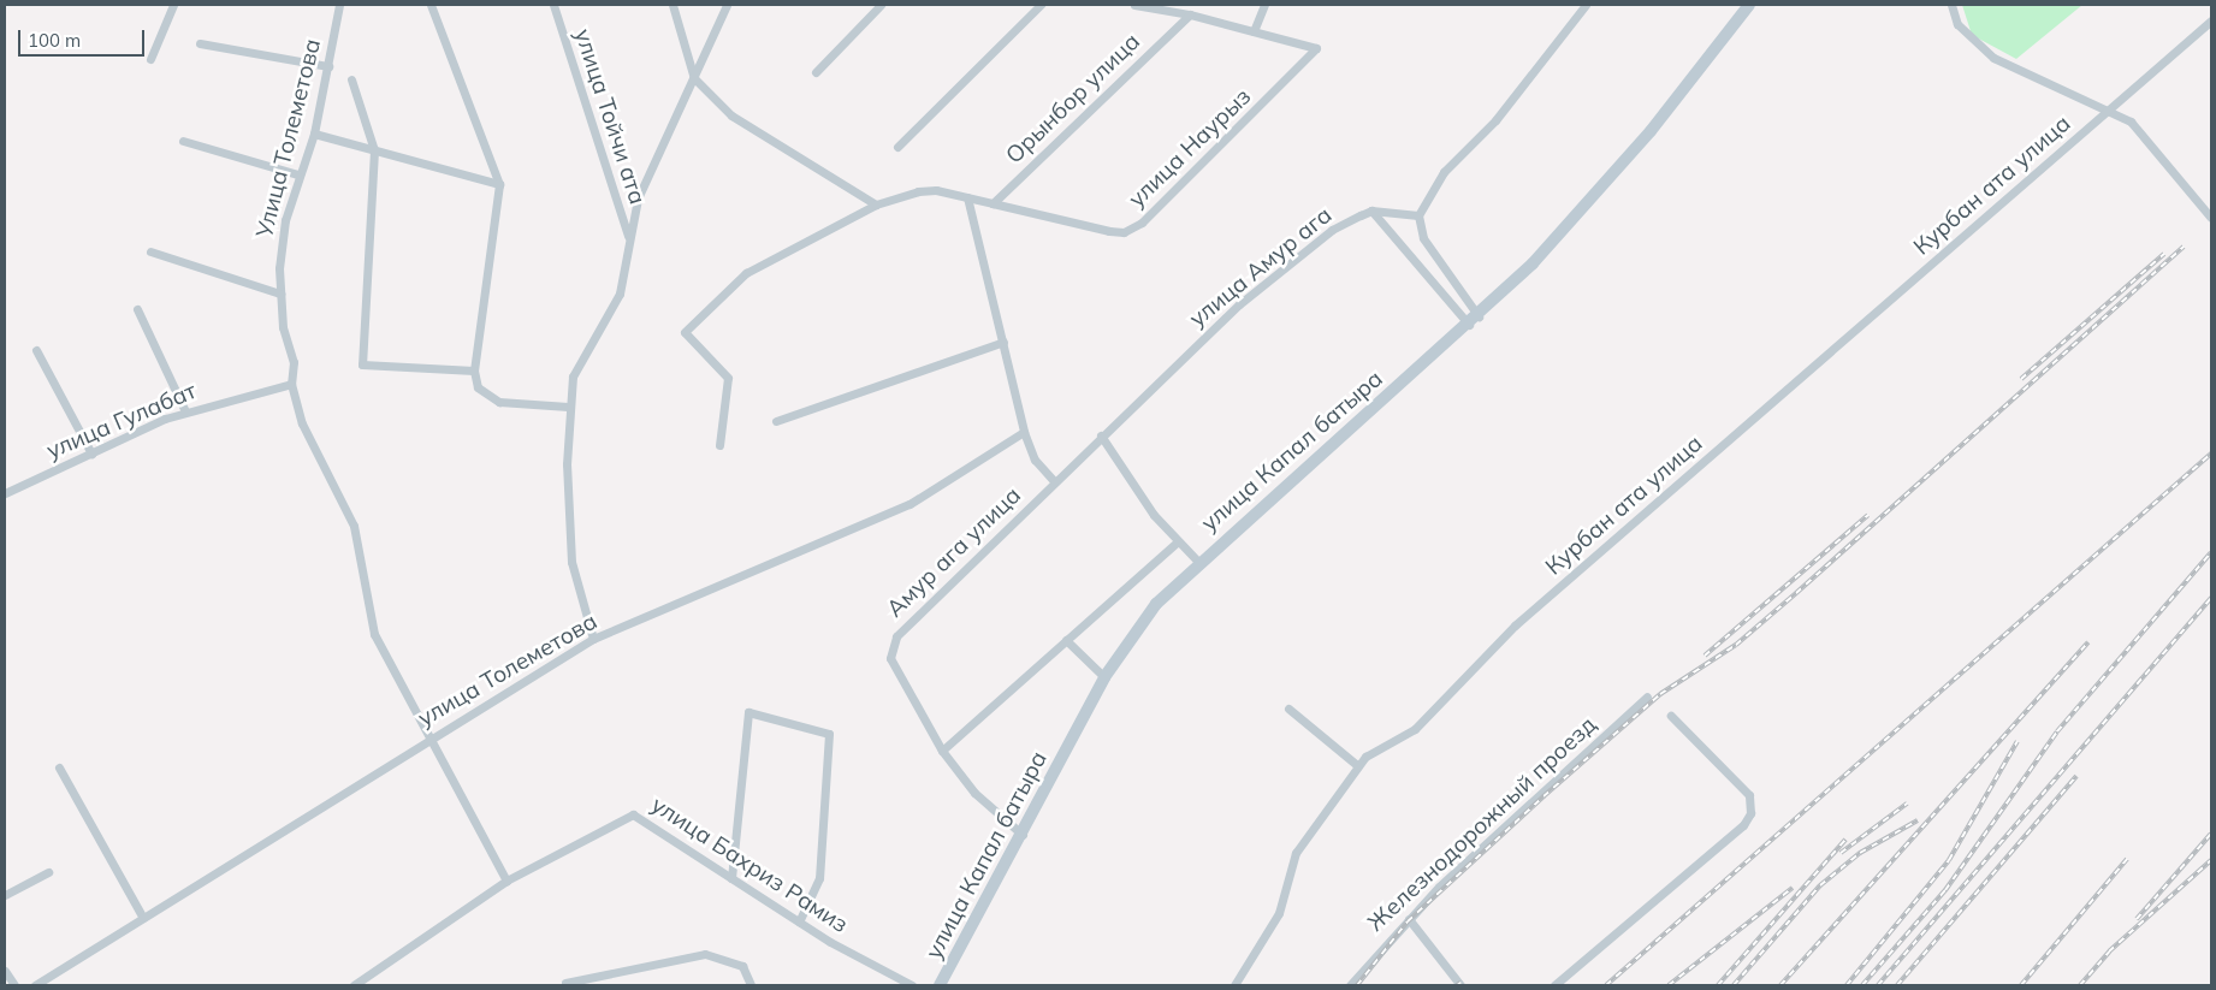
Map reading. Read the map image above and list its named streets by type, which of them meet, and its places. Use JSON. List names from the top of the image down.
{
  "streets": {
    "main road": ["улица Капал батыра"],
    "street": [
      "Орынбор улица",
      "улица Тойчи ата",
      "Улица Толеметова",
      "улица Наурыз",
      "Курбан ата улица",
      "улица Амур ага",
      "улица Гулабат",
      "Амур ага улица",
      "улица Толеметова",
      "Железнодорожный проезд",
      "улица Бахриз Рамиз"
    ]
  },
  "crossings": [
    ["Орынбор улица", "улица Наурыз"],
    ["Улица Толеметова", "улица Гулабат"],
    ["Улица Толеметова", "улица Толеметова"],
    ["Улица Толеметова", "улица Бахриз Рамиз"],
    ["улица Амур ага", "Амур ага улица"]
  ],
  "scale_bar": "100 m"
}
